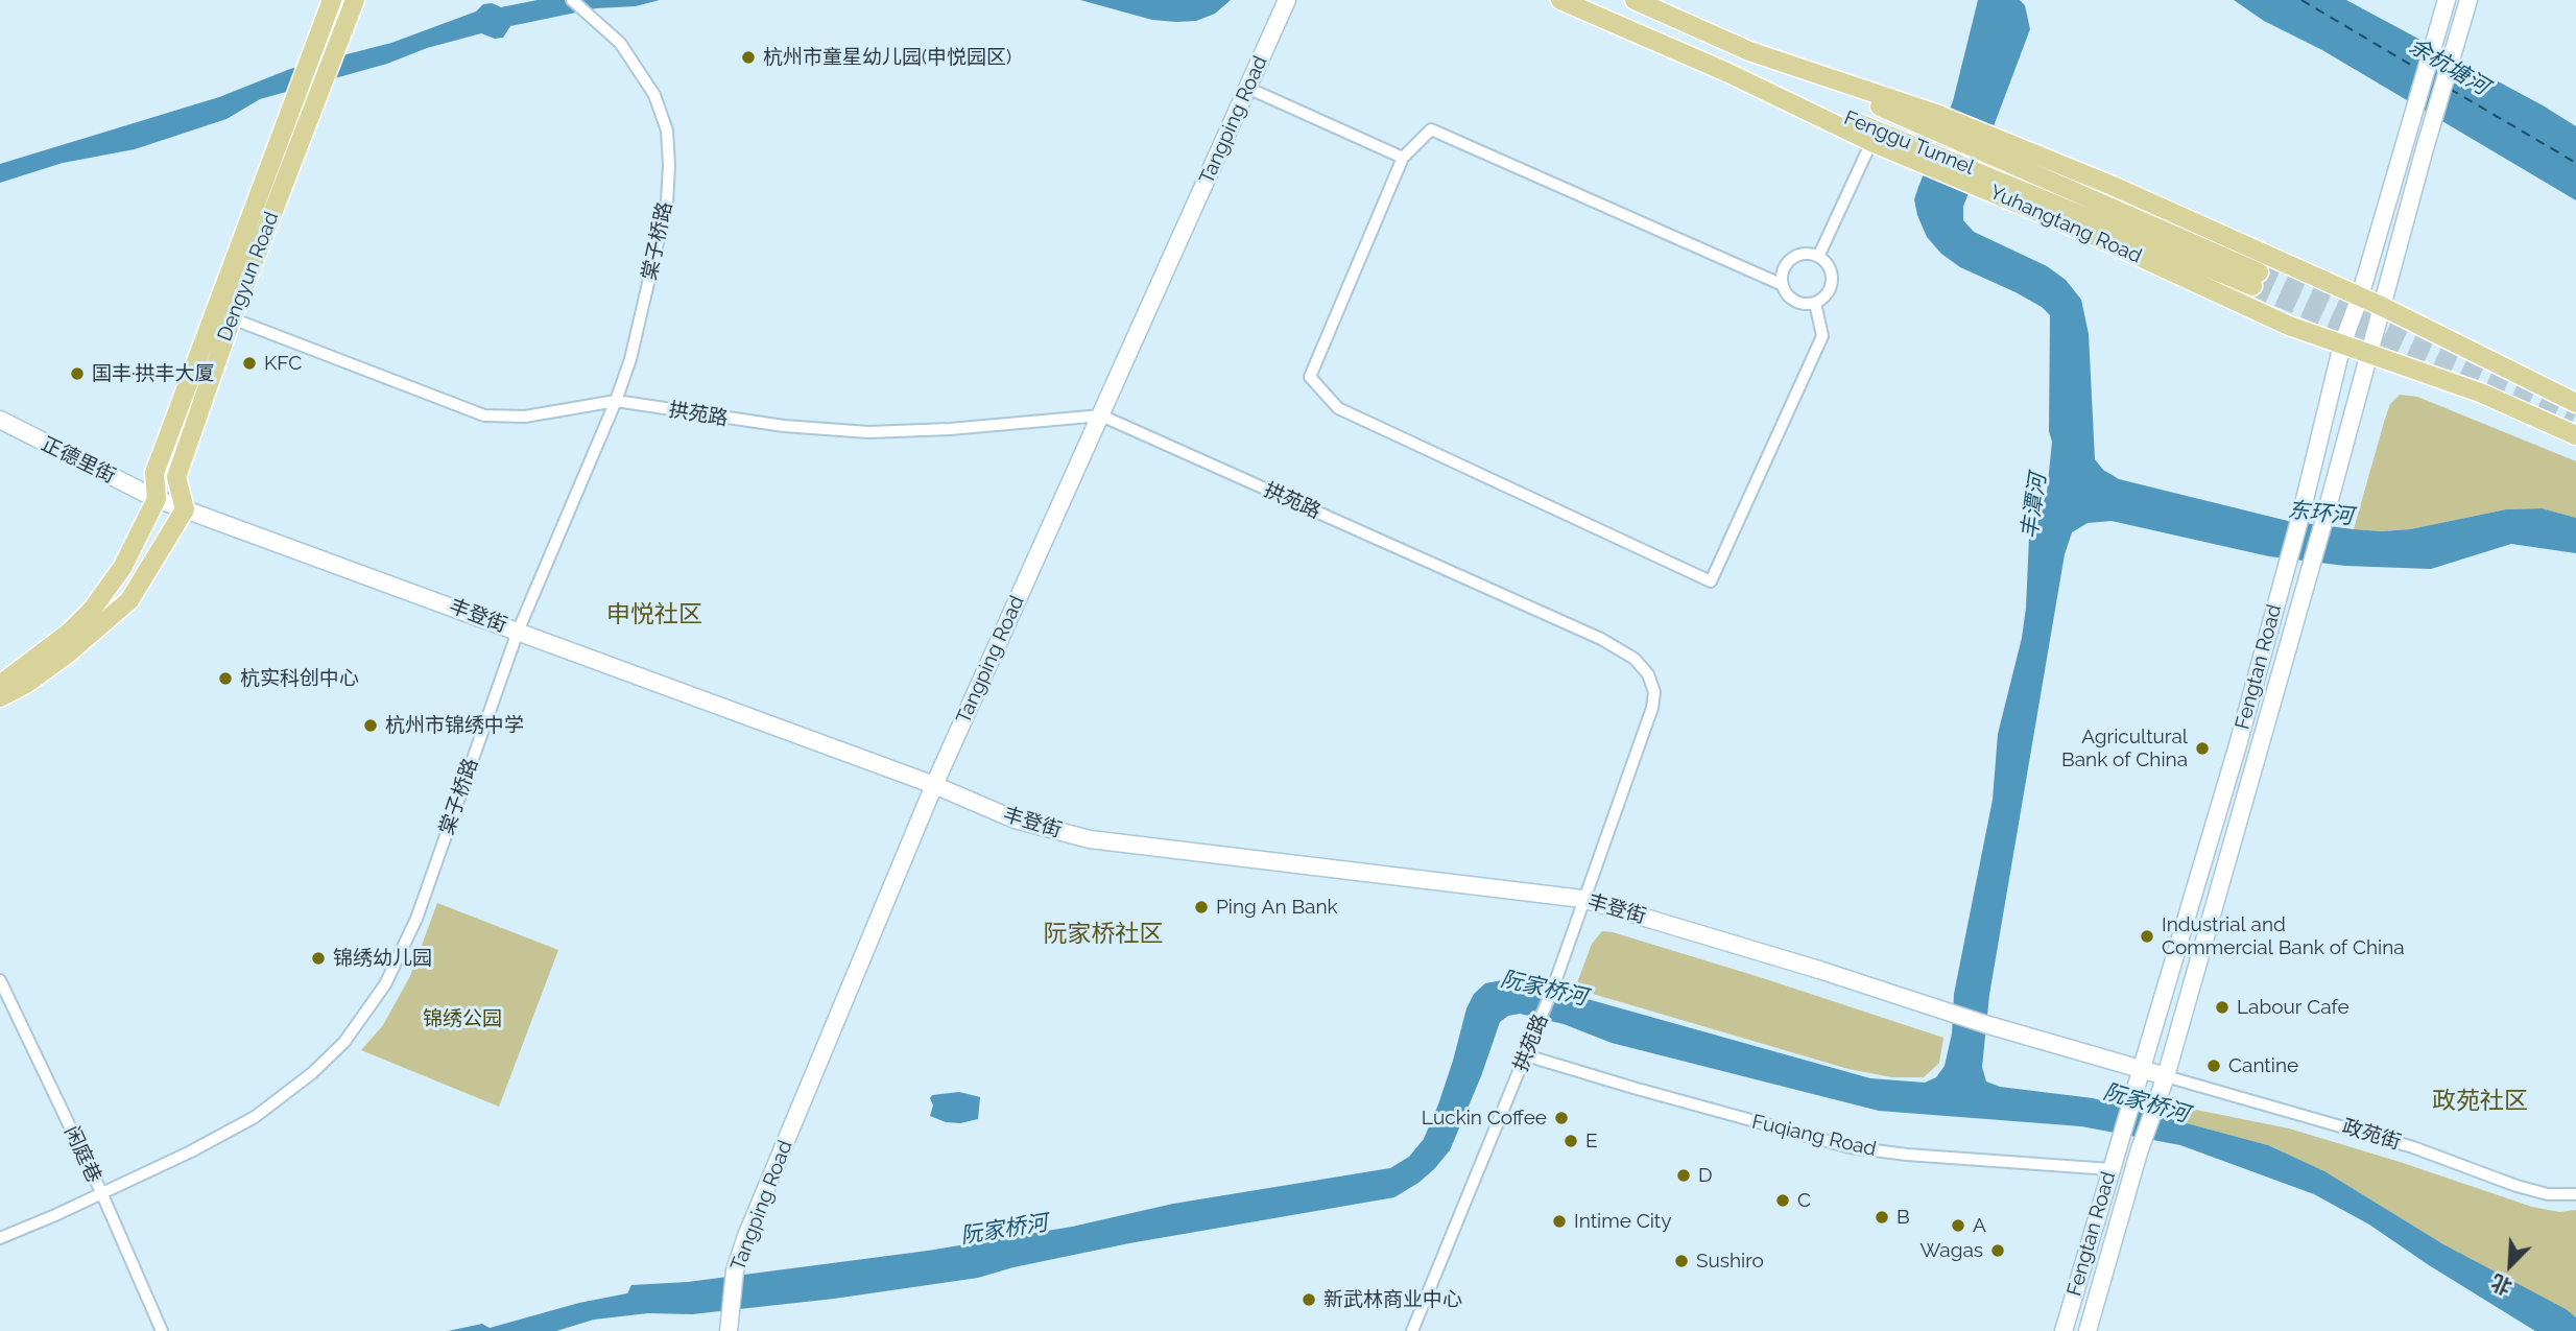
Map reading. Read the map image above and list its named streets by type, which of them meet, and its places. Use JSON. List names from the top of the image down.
{
  "streets": {
    "main road": ["Fenggu Tunnel", "Yuhangtang Road", "Dengyun Road"],
    "street": [
      "Tangping Road",
      "棠子桥路",
      "拱苑路",
      "正德里街",
      "丰登街",
      "Fengtan Road",
      "政苑街",
      "Fuqiang Road",
      "闲庭巷"
    ]
  },
  "crossings": [
    ["Tangping Road", "拱苑路"],
    ["Tangping Road", "丰登街"],
    ["Fenggu Tunnel", "Yuhangtang Road"],
    ["Yuhangtang Road", "Fengtan Road"],
    ["棠子桥路", "拱苑路"],
    ["棠子桥路", "丰登街"],
    ["棠子桥路", "闲庭巷"],
    ["Dengyun Road", "拱苑路"],
    ["Dengyun Road", "正德里街"],
    ["Dengyun Road", "丰登街"],
    ["拱苑路", "丰登街"],
    ["拱苑路", "Fuqiang Road"],
    ["正德里街", "丰登街"],
    ["丰登街", "Fengtan Road"],
    ["Fengtan Road", "政苑街"],
    ["Fengtan Road", "Fuqiang Road"]
  ],
  "districts": ["申悦社区", "阮家桥社区", "政苑社区"],
  "water": [
    "余杭塘河",
    "丰潭河",
    "东环河",
    "阮家桥河"
  ],
  "parks": ["锦绣公园"],
  "places": [
    "杭州市童星幼儿园(申悦园区)",
    "KFC",
    "国丰·拱丰大厦",
    "杭实科创中心",
    "杭州市锦绣中学",
    "Agricultural Bank of China",
    "Ping An Bank",
    "Industrial and Commercial Bank of China",
    "锦绣幼儿园",
    "Labour Cafe",
    "Cantine",
    "Luckin Coffee",
    "E",
    "D",
    "C",
    "B",
    "Intime City",
    "A",
    "Wagas",
    "Sushiro",
    "新武林商业中心"
  ],
  "north": "bottom left"
}
